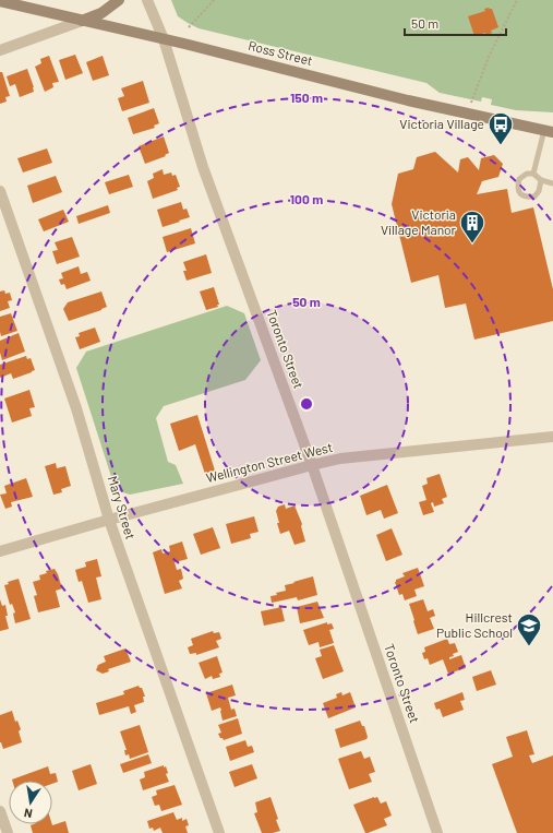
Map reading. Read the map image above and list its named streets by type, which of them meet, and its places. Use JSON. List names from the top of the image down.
{
  "streets": {
    "main road": ["Ross Street"],
    "street": ["Toronto Street", "Wellington Street West", "Mary Street"]
  },
  "crossings": [
    ["Ross Street", "Toronto Street"],
    ["Toronto Street", "Wellington Street West"],
    ["Wellington Street West", "Mary Street"]
  ],
  "places": {
    "bus stop": ["Victoria Village"],
    "building": ["Victoria Village Manor"],
    "school or university": ["Hillcrest Public School"]
  },
  "scale_bar": "50 m",
  "north": "bottom",
  "rings": ["150 m", "100 m", "50 m"]
}
